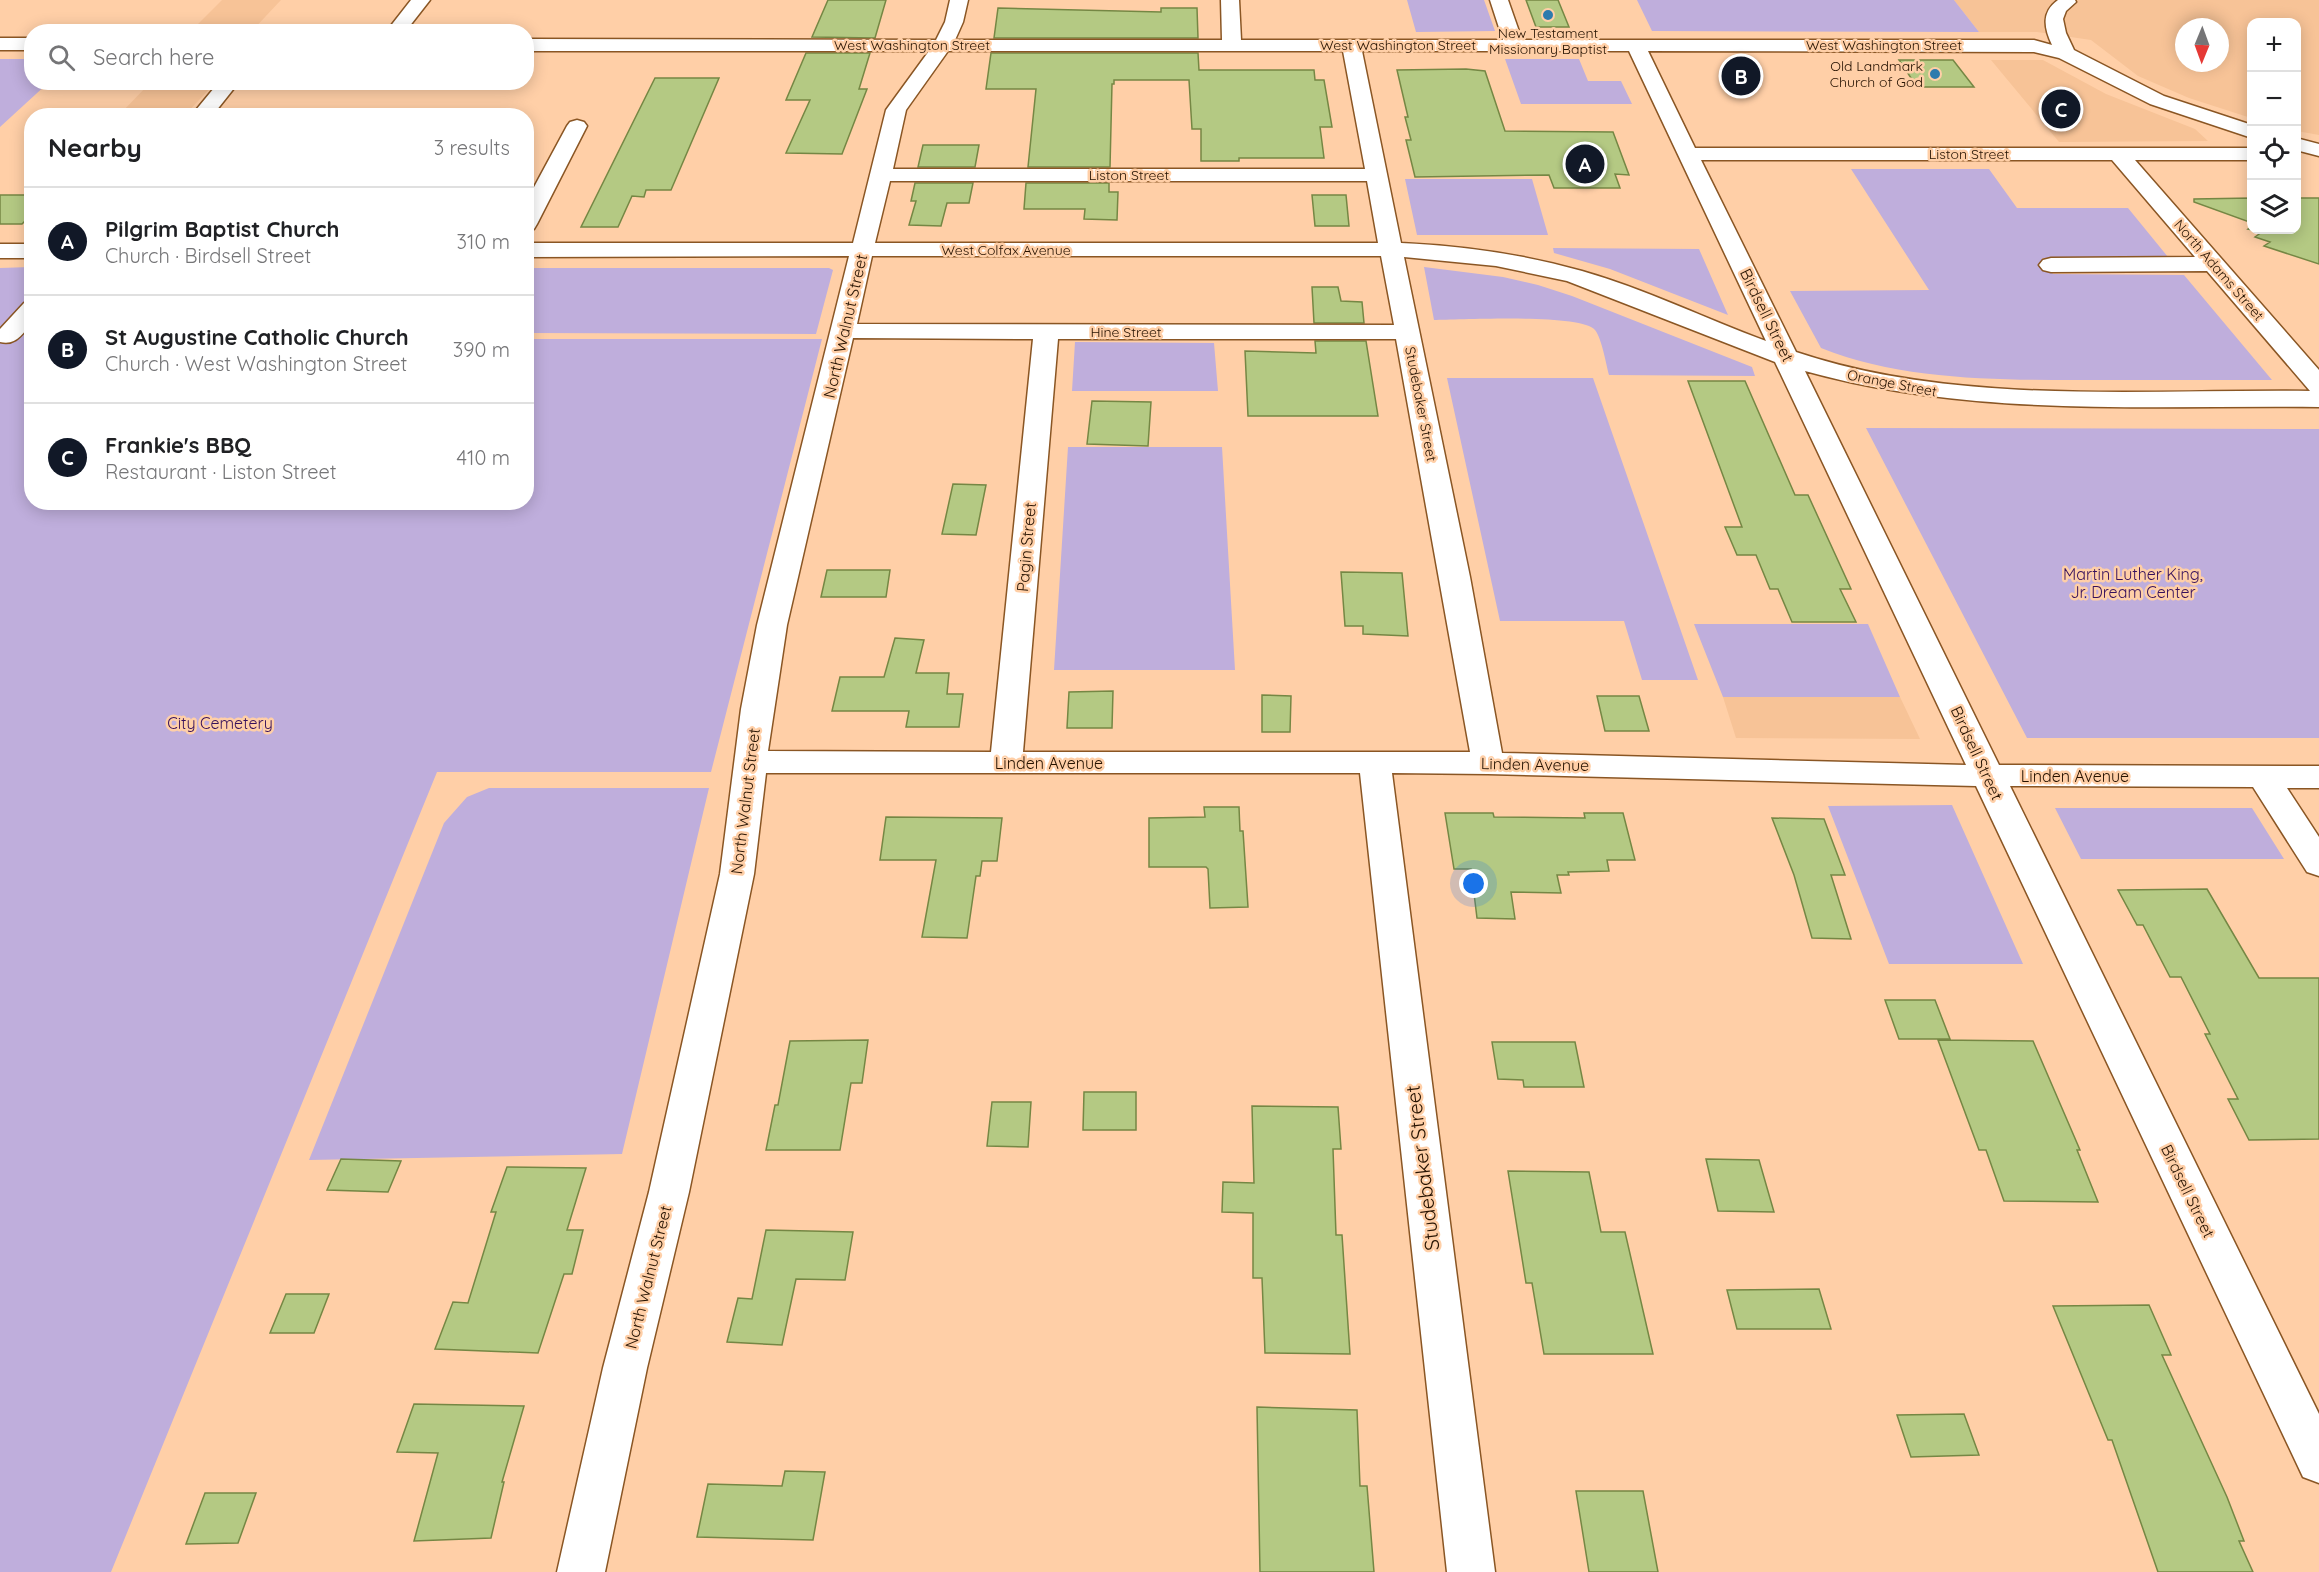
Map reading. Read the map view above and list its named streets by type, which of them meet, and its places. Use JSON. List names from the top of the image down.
{
  "streets": {
    "street": [
      "West Washington Street",
      "Liston Street",
      "West Colfax Avenue",
      "North Adams Street",
      "Birdsell Street",
      "North Walnut Street",
      "Hine Street",
      "Orange Street",
      "Studebaker Street",
      "Pagin Street",
      "Linden Avenue"
    ]
  },
  "crossings": [
    ["West Washington Street", "Birdsell Street"],
    ["West Washington Street", "North Walnut Street"],
    ["West Washington Street", "Studebaker Street"],
    ["Liston Street", "North Adams Street"],
    ["Liston Street", "Birdsell Street"],
    ["Liston Street", "North Walnut Street"],
    ["Liston Street", "Studebaker Street"],
    ["West Colfax Avenue", "North Walnut Street"],
    ["West Colfax Avenue", "Orange Street"],
    ["West Colfax Avenue", "Studebaker Street"],
    ["Birdsell Street", "Orange Street"],
    ["Birdsell Street", "Linden Avenue"],
    ["North Walnut Street", "Hine Street"],
    ["North Walnut Street", "Linden Avenue"],
    ["Hine Street", "Studebaker Street"],
    ["Hine Street", "Pagin Street"],
    ["Studebaker Street", "Linden Avenue"],
    ["Pagin Street", "Linden Avenue"]
  ],
  "parks": ["Martin Luther King, Jr. Dream Center", "City Cemetery"],
  "places": ["New Testament Missionary Baptist", "Old Landmark Church of God"],
  "north": "bottom",
  "page": {
    "map_buttons": ["+", "−"],
    "search": "Search here",
    "pins": ["B", "C", "A"],
    "heading": ["Nearby", "3 results"],
    "list": [
      {
        "mark": "A",
        "name": "Pilgrim Baptist Church",
        "note": "Church · Birdsell Street",
        "value": "310 m"
      },
      {
        "mark": "B",
        "name": "St Augustine Catholic Church",
        "note": "Church · West Washington Street",
        "value": "390 m"
      },
      {
        "mark": "C",
        "name": "Frankie's BBQ",
        "note": "Restaurant · Liston Street",
        "value": "410 m"
      }
    ]
  }
}
